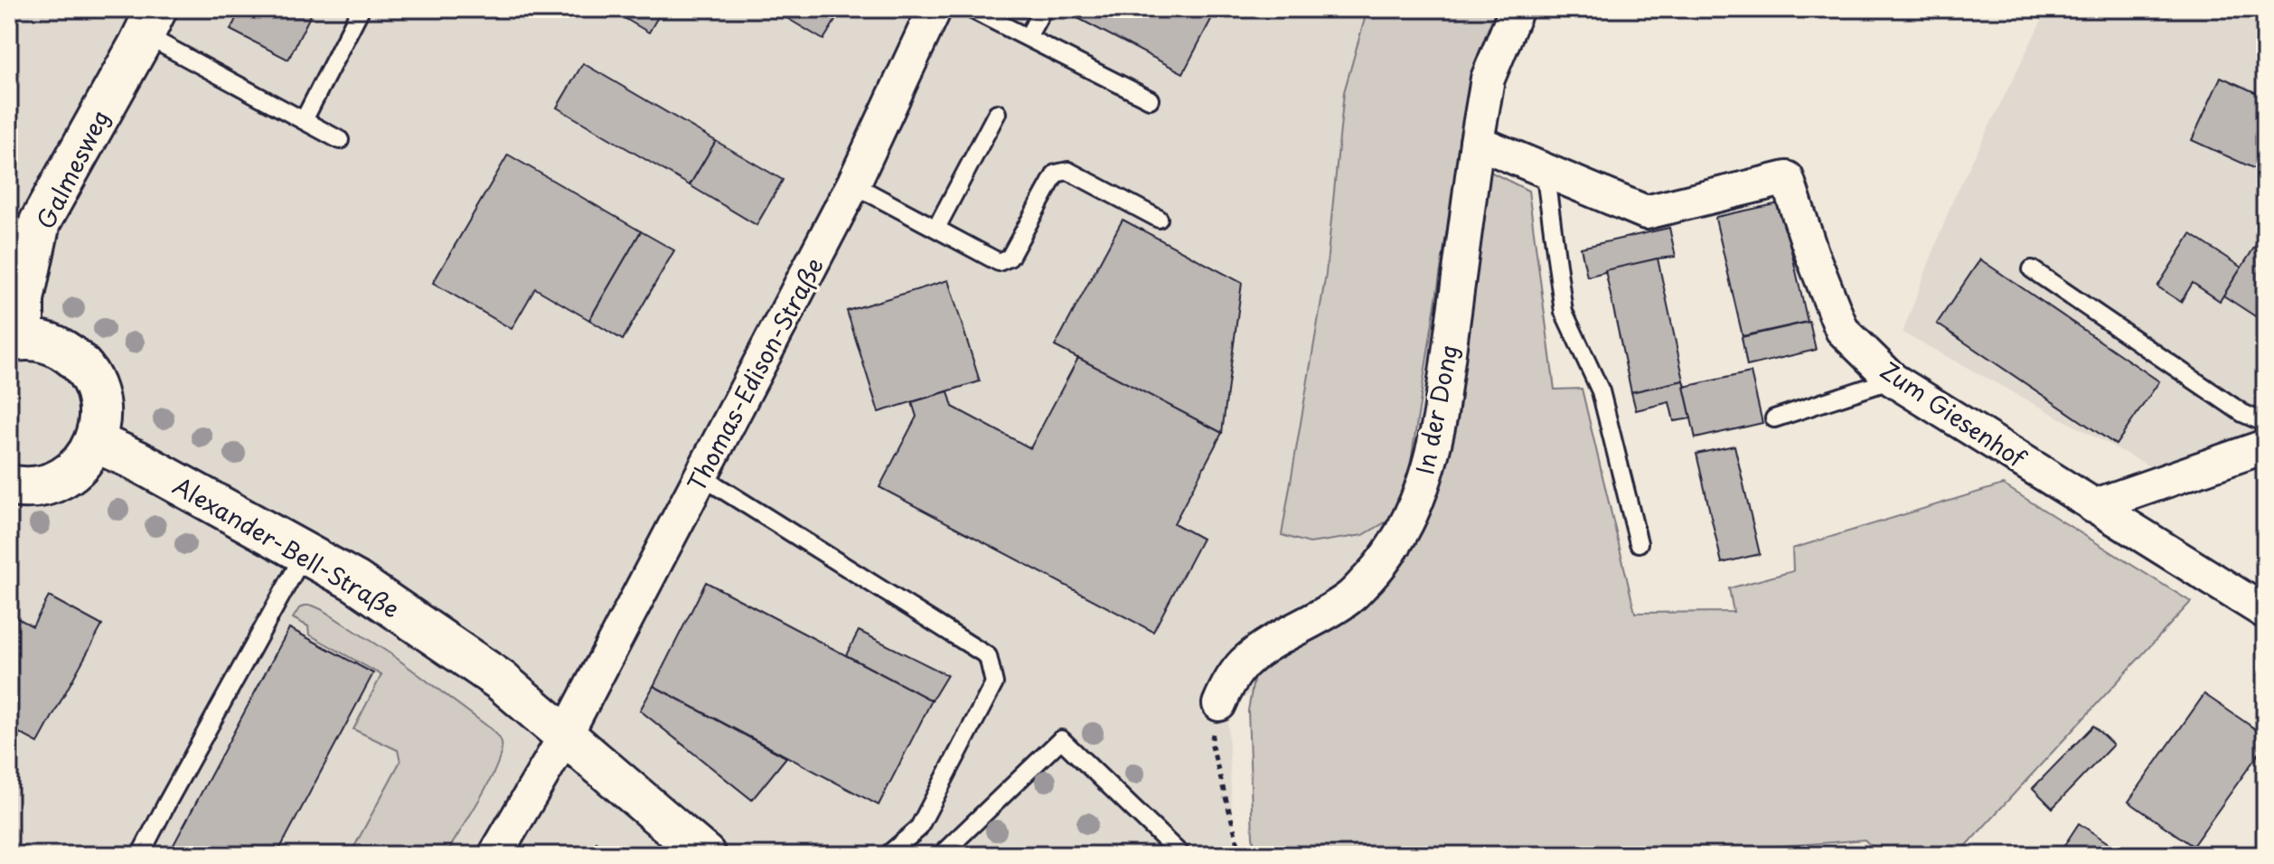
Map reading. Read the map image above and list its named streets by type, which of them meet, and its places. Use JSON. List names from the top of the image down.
{
  "streets": {
    "street": [
      "Galmesweg",
      "Thomas-Edison-Straße",
      "In der Dong",
      "Zum Giesenhof",
      "Alexander-Bell-Straße"
    ]
  },
  "crossings": [
    ["Thomas-Edison-Straße", "Alexander-Bell-Straße"],
    ["In der Dong", "Zum Giesenhof"]
  ]
}
